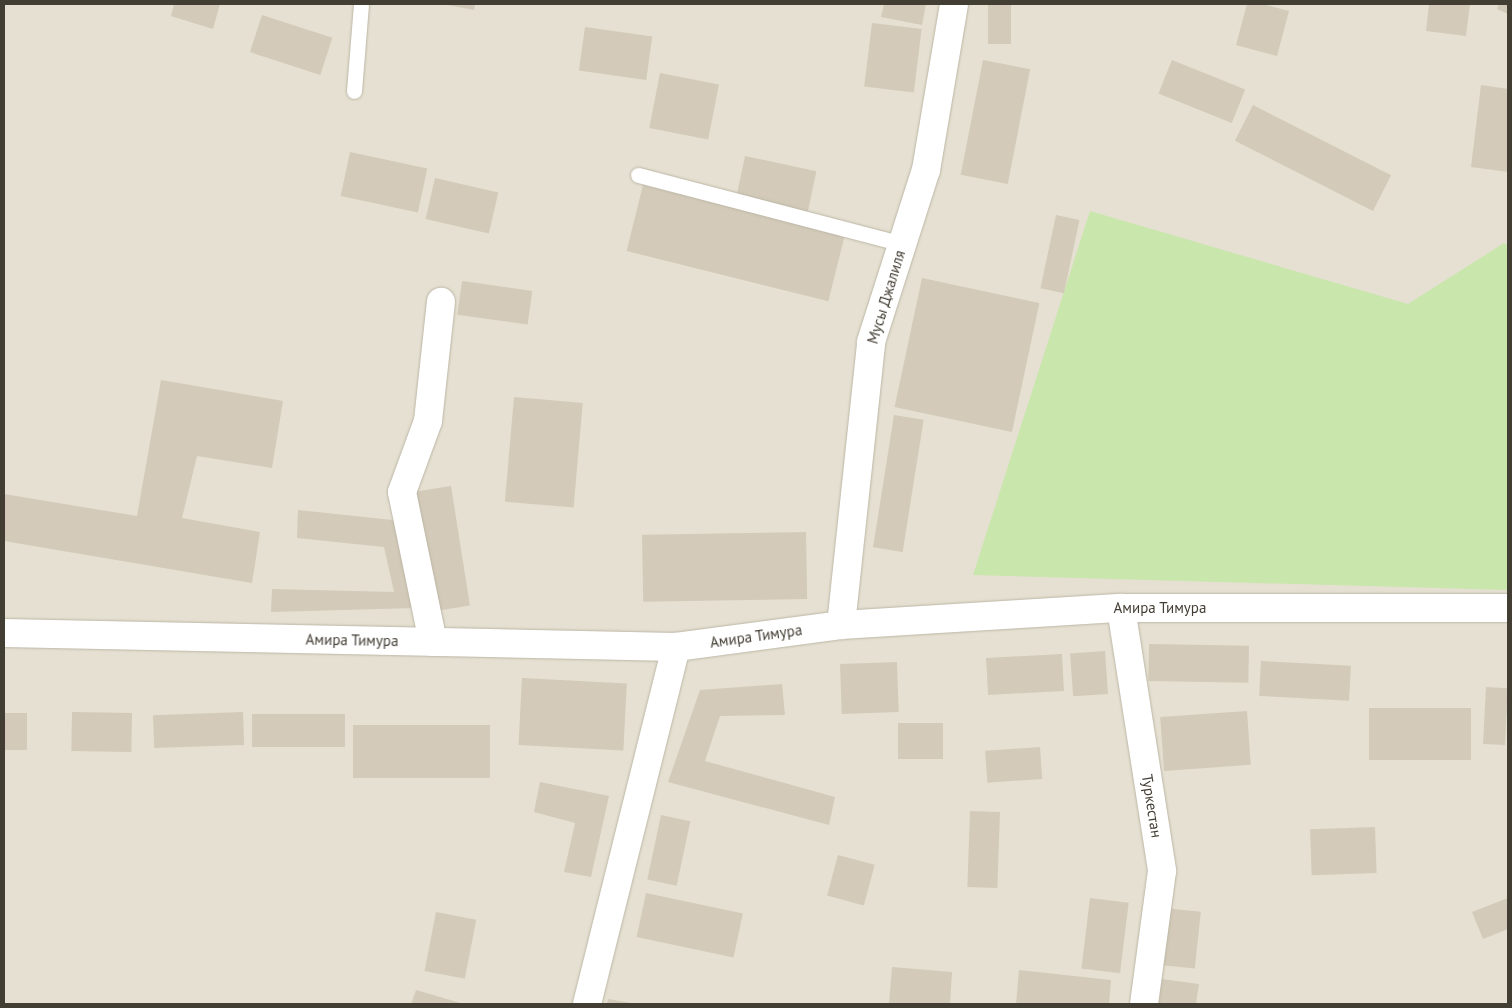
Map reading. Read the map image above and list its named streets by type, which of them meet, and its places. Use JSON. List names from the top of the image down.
{
  "streets": {
    "street": ["Мусы Джалиля", "Амира Тимура", "Туркестан"]
  },
  "crossings": [
    ["Мусы Джалиля", "Амира Тимура"],
    ["Амира Тимура", "Туркестан"]
  ]
}
